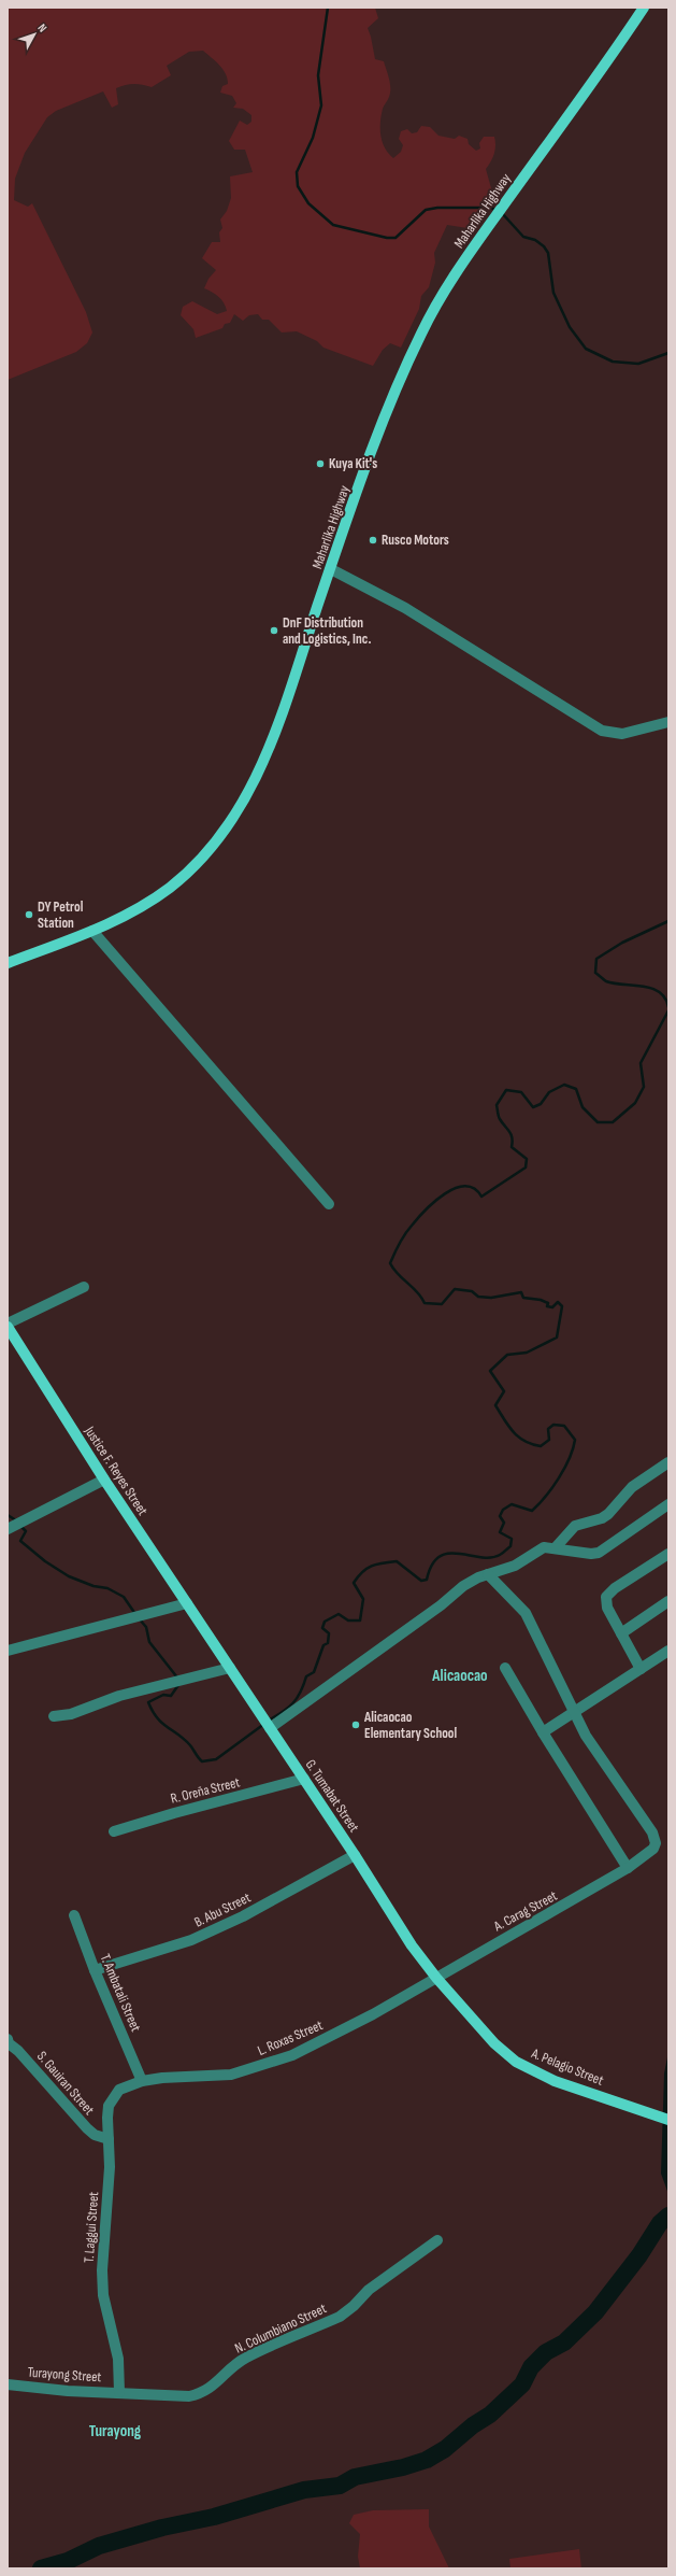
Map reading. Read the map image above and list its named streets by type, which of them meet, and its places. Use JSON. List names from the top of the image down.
{
  "streets": {
    "main road": [
      "Maharlika Highway",
      "Justice F. Reyes Street",
      "G. Tumabat Street",
      "A. Pelagio Street"
    ],
    "street": [
      "R. Oreña Street",
      "B. Abu Street",
      "A. Carag Street",
      "T. Ambatali Street",
      "L. Roxas Street",
      "S. Gauiran Street",
      "T. Laggui Street",
      "N. Columbiano Street",
      "Turayong Street"
    ]
  },
  "crossings": [
    ["Justice F. Reyes Street", "G. Tumabat Street"],
    ["R. Oreña Street", "G. Tumabat Street"],
    ["G. Tumabat Street", "B. Abu Street"],
    ["G. Tumabat Street", "A. Carag Street"],
    ["G. Tumabat Street", "L. Roxas Street"],
    ["G. Tumabat Street", "A. Pelagio Street"],
    ["B. Abu Street", "T. Ambatali Street"],
    ["A. Carag Street", "L. Roxas Street"],
    ["A. Carag Street", "A. Pelagio Street"],
    ["T. Ambatali Street", "L. Roxas Street"],
    ["T. Ambatali Street", "T. Laggui Street"],
    ["L. Roxas Street", "A. Pelagio Street"],
    ["L. Roxas Street", "T. Laggui Street"],
    ["S. Gauiran Street", "T. Laggui Street"],
    ["T. Laggui Street", "N. Columbiano Street"],
    ["T. Laggui Street", "Turayong Street"],
    ["N. Columbiano Street", "Turayong Street"]
  ],
  "districts": ["Alicaocao", "Turayong"],
  "places": [
    "Kuya Kit's",
    "Rusco Motors",
    "DnF Distribution and Logistics, Inc.",
    "DY Petrol Station",
    "Alicaocao Elementary School"
  ],
  "north": "top right"
}
